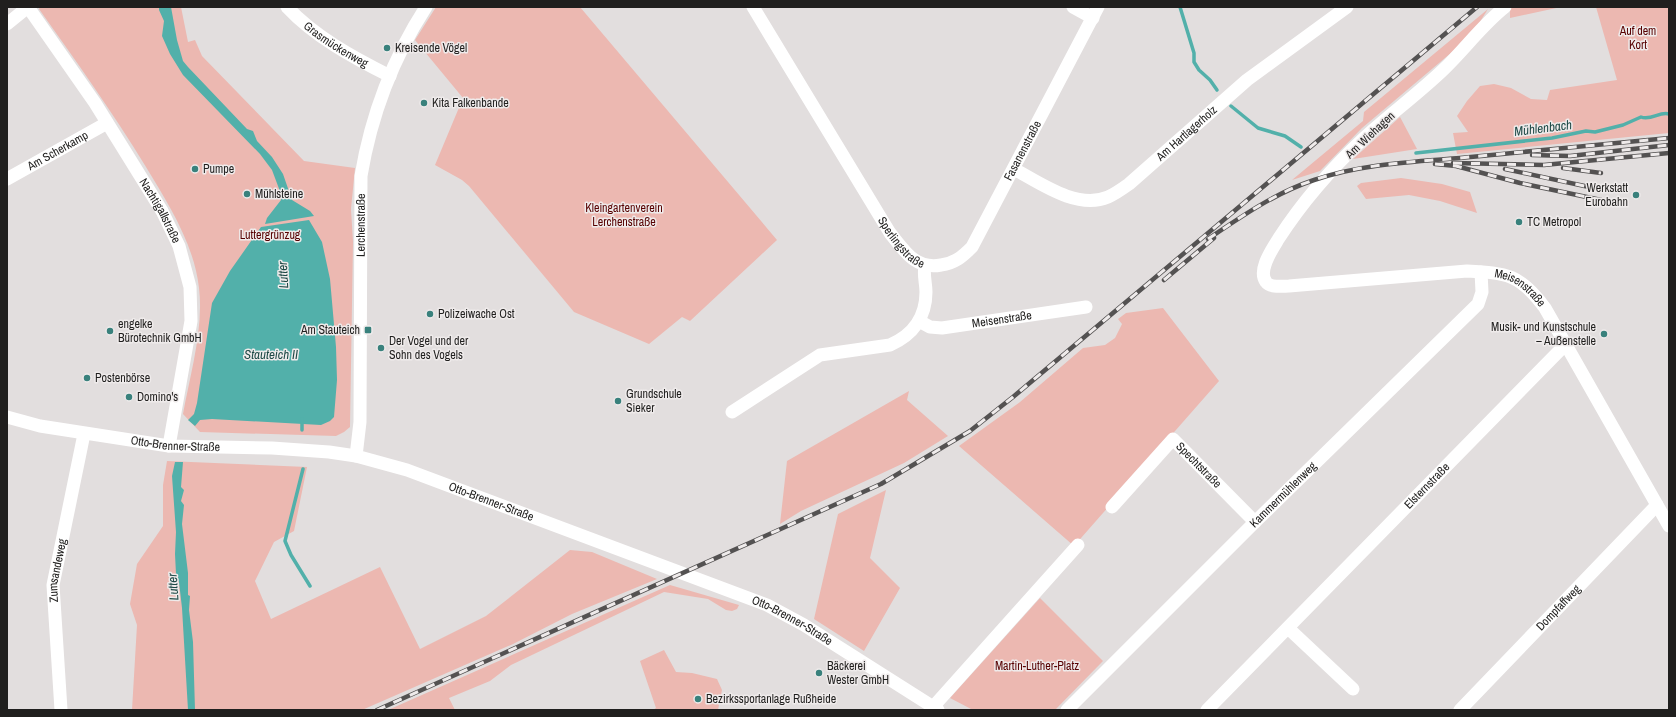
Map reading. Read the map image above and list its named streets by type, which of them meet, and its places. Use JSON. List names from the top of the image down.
{
  "streets": {
    "street": [
      "Grasmückenweg",
      "Am Hartlagerholz",
      "Am Wiehagen",
      "Am Scherkamp",
      "Fasanenstraße",
      "Nachtigallstraße",
      "Lerchenstraße",
      "Sperlingstraße",
      "Meisenstraße",
      "Otto-Brenner-Straße",
      "Spechtstraße",
      "Elsternstraße",
      "Kammermühlenweg",
      "Zumsandeweg",
      "Dompfaffweg"
    ]
  },
  "crossings": [
    ["Grasmückenweg", "Lerchenstraße"],
    ["Am Hartlagerholz", "Fasanenstraße"],
    ["Am Wiehagen", "Meisenstraße"],
    ["Am Scherkamp", "Nachtigallstraße"],
    ["Fasanenstraße", "Sperlingstraße"],
    ["Nachtigallstraße", "Otto-Brenner-Straße"],
    ["Lerchenstraße", "Otto-Brenner-Straße"],
    ["Sperlingstraße", "Meisenstraße"],
    ["Meisenstraße", "Elsternstraße"],
    ["Meisenstraße", "Kammermühlenweg"],
    ["Meisenstraße", "Dompfaffweg"],
    ["Otto-Brenner-Straße", "Zumsandeweg"],
    ["Spechtstraße", "Kammermühlenweg"]
  ],
  "water": ["Mühlenbach", "Lutter", "Stauteich II"],
  "parks": [
    "Auf dem Kort",
    "Kleingartenverein Lerchenstraße",
    "Luttergrünzug",
    "Martin-Luther-Platz"
  ],
  "places": {
    "other": [
      "Kreisende Vögel",
      "Kita Falkenbande",
      "Pumpe",
      "Mühlsteine",
      "Werkstatt Eurobahn",
      "TC Metropol",
      "Polizeiwache Ost",
      "engelke Bürotechnik GmbH",
      "Musik- und Kunstschule – Außenstelle",
      "Der Vogel und der Sohn des Vogels",
      "Postenbörse",
      "Domino's",
      "Grundschule Sieker",
      "Bäckerei Wester GmbH",
      "Bezirkssportanlage Rußheide"
    ],
    "transit": ["Am Stauteich"]
  }
}
